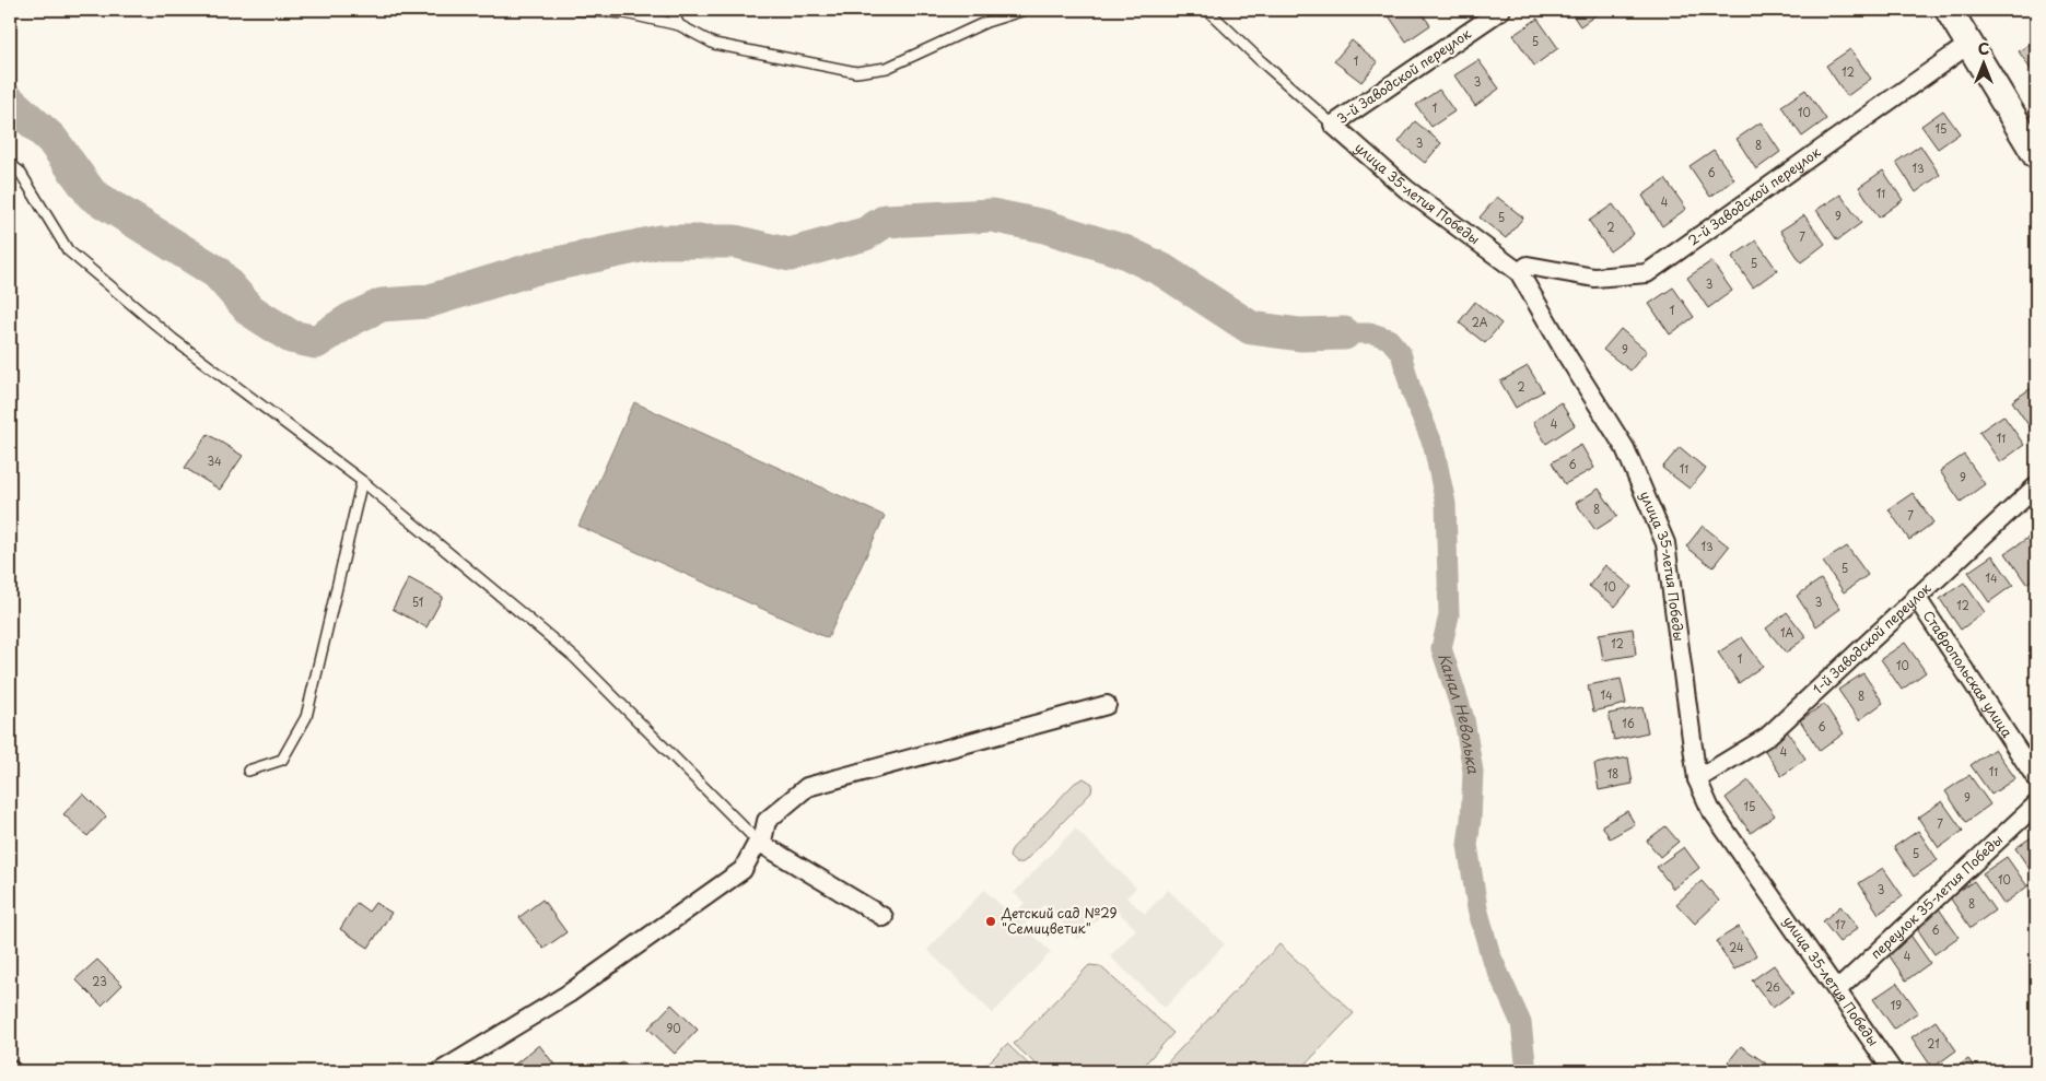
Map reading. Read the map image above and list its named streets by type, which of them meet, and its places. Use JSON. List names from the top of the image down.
{
  "streets": {
    "street": [
      "3-й Заводской переулок",
      "улица 35-летия Победы",
      "2-й Заводской переулок",
      "1-й Заводской переулок",
      "Ставропольская улица",
      "переулок 35-летия Победы"
    ]
  },
  "crossings": [
    ["3-й Заводской переулок", "улица 35-летия Победы"],
    ["улица 35-летия Победы", "2-й Заводской переулок"],
    ["улица 35-летия Победы", "1-й Заводской переулок"],
    ["улица 35-летия Победы", "переулок 35-летия Победы"],
    ["1-й Заводской переулок", "Ставропольская улица"]
  ],
  "water": ["Канал Неволька"],
  "places": ["Детский сад №29 \"Семицветик\""],
  "house_numbers": [
    "5",
    "1",
    "12",
    "3",
    "1",
    "10",
    "15",
    "3",
    "8",
    "13",
    "6",
    "11",
    "4",
    "9",
    "5",
    "2",
    "7",
    "5",
    "3",
    "1",
    "2А",
    "9",
    "2",
    "4",
    "11",
    "34",
    "6",
    "11",
    "9",
    "8",
    "7",
    "13",
    "5",
    "14",
    "10",
    "51",
    "3",
    "12",
    "1А",
    "12",
    "1",
    "10",
    "14",
    "8",
    "16",
    "6",
    "4",
    "11",
    "18",
    "9",
    "15",
    "7",
    "5",
    "10",
    "3",
    "8",
    "17",
    "6",
    "24",
    "4",
    "23",
    "26",
    "19",
    "90",
    "21"
  ],
  "north": "top"
}
